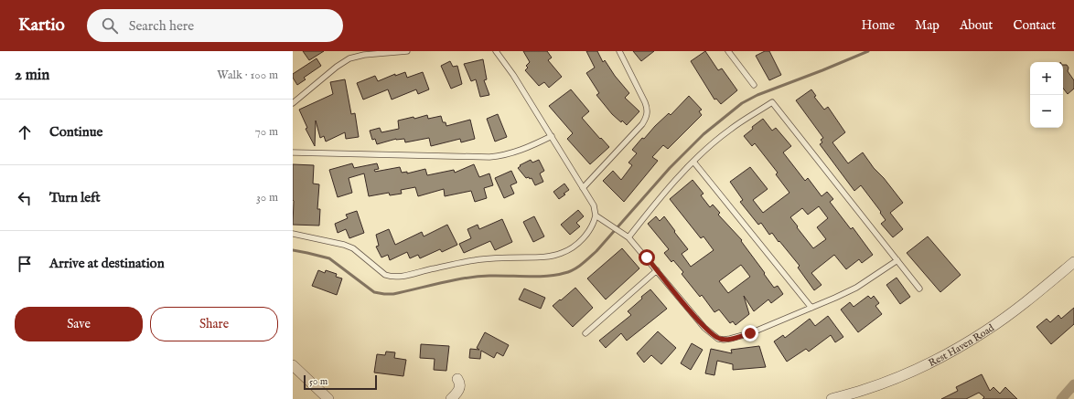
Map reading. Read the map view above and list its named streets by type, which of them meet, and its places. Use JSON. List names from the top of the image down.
{
  "streets": {
    "street": ["Rest Haven Road"]
  },
  "scale_bar": "50 m",
  "page": {
    "header": "Kartio",
    "search": "Search here",
    "nav": [
      "Home",
      "Map",
      "About",
      "Contact"
    ],
    "heading": ["2 min", "Walk · 100 m"],
    "map_buttons": ["+", "−"],
    "list": [
      ["Continue", "70 m"],
      ["Turn left", "30 m"],
      "Arrive at destination"
    ],
    "buttons": ["Save", "Share"],
    "scale": "50 m"
  }
}
